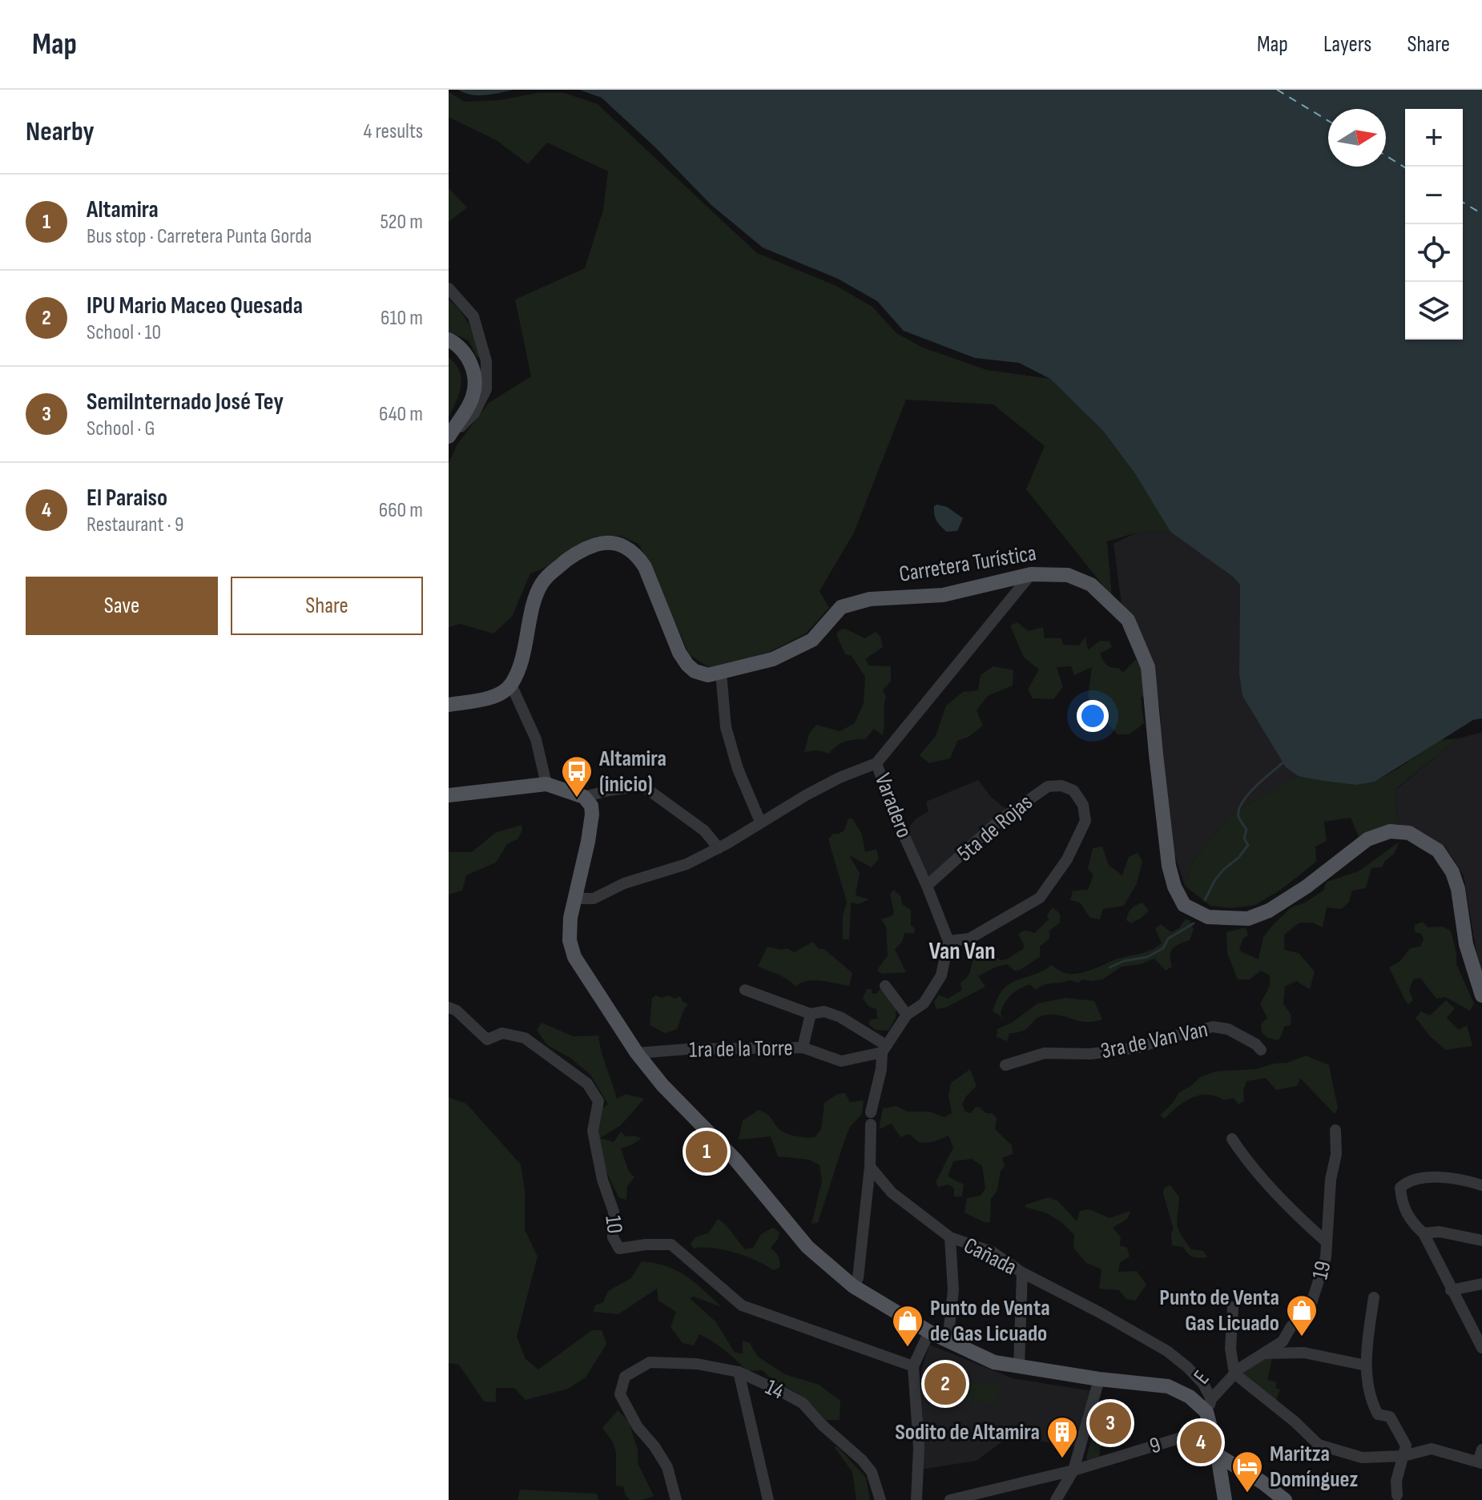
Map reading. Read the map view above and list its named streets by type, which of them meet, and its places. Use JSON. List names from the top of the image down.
{
  "streets": {
    "main road": ["Carretera Turística"],
    "street": [
      "Varadero",
      "5ta de Rojas",
      "3ra de Van Van",
      "1ra de la Torre",
      "10",
      "Cañada",
      "19",
      "E",
      "14",
      "9"
    ]
  },
  "crossings": [
    ["Varadero", "5ta de Rojas"],
    ["Cañada", "E"],
    ["19", "E"]
  ],
  "districts": ["Van Van"],
  "places": {
    "bus stop": ["Altamira (inicio)"],
    "shop": ["Punto de Venta Gas Licuado", "Punto de Venta de Gas Licuado"],
    "building": ["Sodito de Altamira"],
    "hotel": ["Maritza Domínguez"]
  },
  "north": "right",
  "page": {
    "header": "Map",
    "nav": ["Map", "Layers", "Share"],
    "heading": ["Nearby", "4 results"],
    "map_buttons": ["+", "−"],
    "list": [
      {
        "mark": "1",
        "name": "Altamira",
        "note": "Bus stop · Carretera Punta Gorda",
        "value": "520 m"
      },
      {
        "mark": "2",
        "name": "IPU Mario Maceo Quesada",
        "note": "School · 10",
        "value": "610 m"
      },
      {
        "mark": "3",
        "name": "SemiInternado José Tey",
        "note": "School · G",
        "value": "640 m"
      },
      {
        "mark": "4",
        "name": "El Paraiso",
        "note": "Restaurant · 9",
        "value": "660 m"
      }
    ],
    "buttons": ["Save", "Share"],
    "pins": [
      "1",
      "2",
      "3",
      "4"
    ]
  }
}
